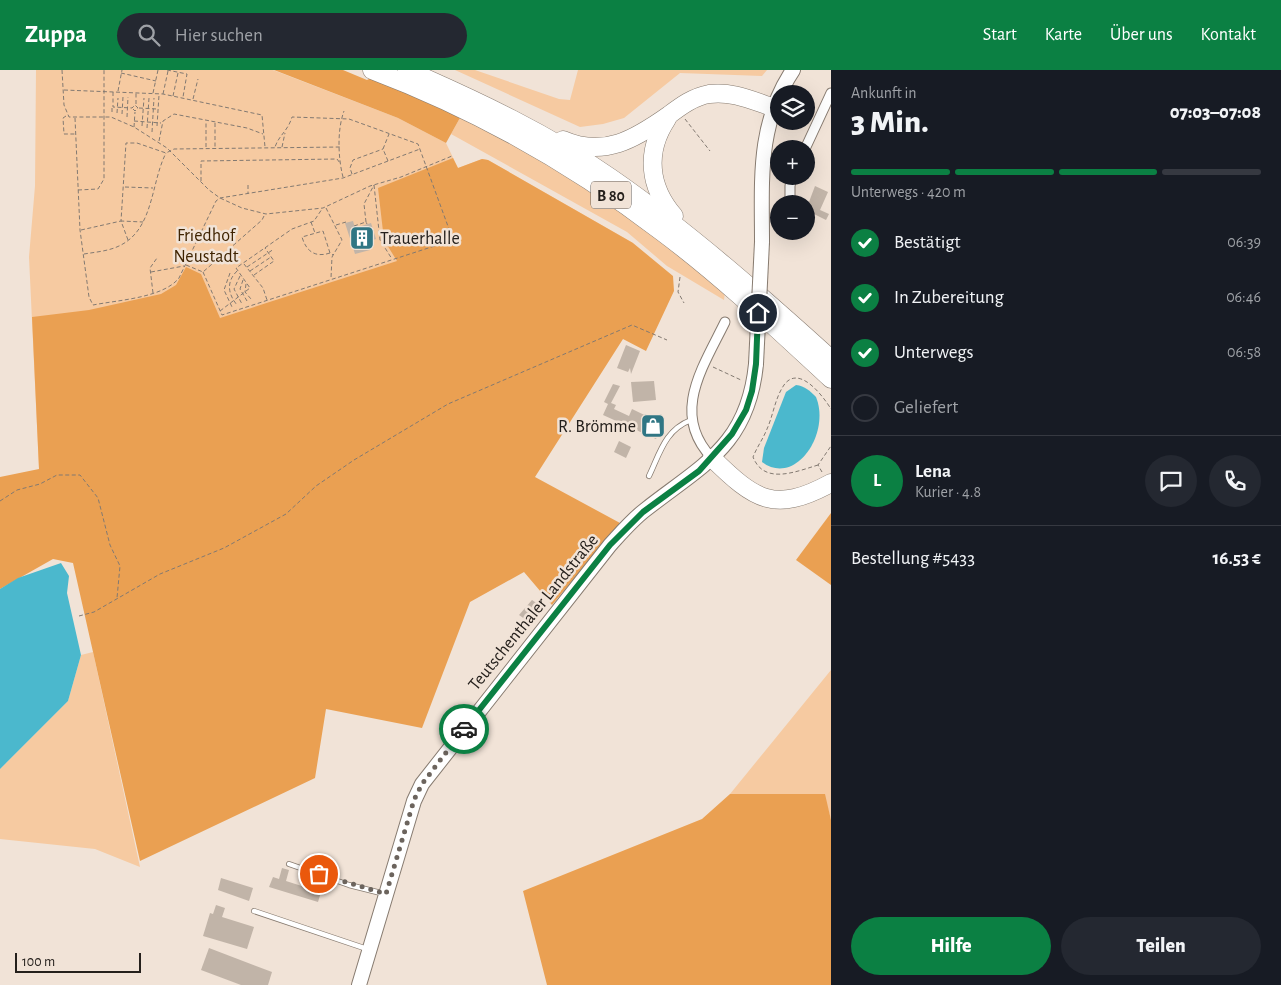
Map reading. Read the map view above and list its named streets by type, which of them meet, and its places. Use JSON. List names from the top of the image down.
{
  "streets": {
    "highway": ["B 80"],
    "street": ["Teutschenthaler Landstraße"]
  },
  "parks": ["Friedhof Neustadt"],
  "places": {
    "building": ["Trauerhalle"],
    "shop": ["R. Brömme"]
  },
  "scale_bar": "100 m",
  "page": {
    "header": "Zuppa",
    "search": "Hier suchen",
    "nav": [
      "Start",
      "Karte",
      "Über uns",
      "Kontakt"
    ],
    "heading": ["3 Min.", "Ankunft in", "07:03–07:08"],
    "panel": [
      "Lena",
      "Kurier · 4.8",
      "Bestellung #5433",
      "16.53 €"
    ],
    "map_buttons": ["+", "−"],
    "bar": "Unterwegs · 420 m",
    "list": [
      ["Bestätigt", "06:39"],
      ["In Zubereitung", "06:46"],
      ["Unterwegs", "06:58"],
      "Geliefert"
    ],
    "round": "L",
    "buttons": ["Hilfe", "Teilen"],
    "scale": "100 m"
  }
}
